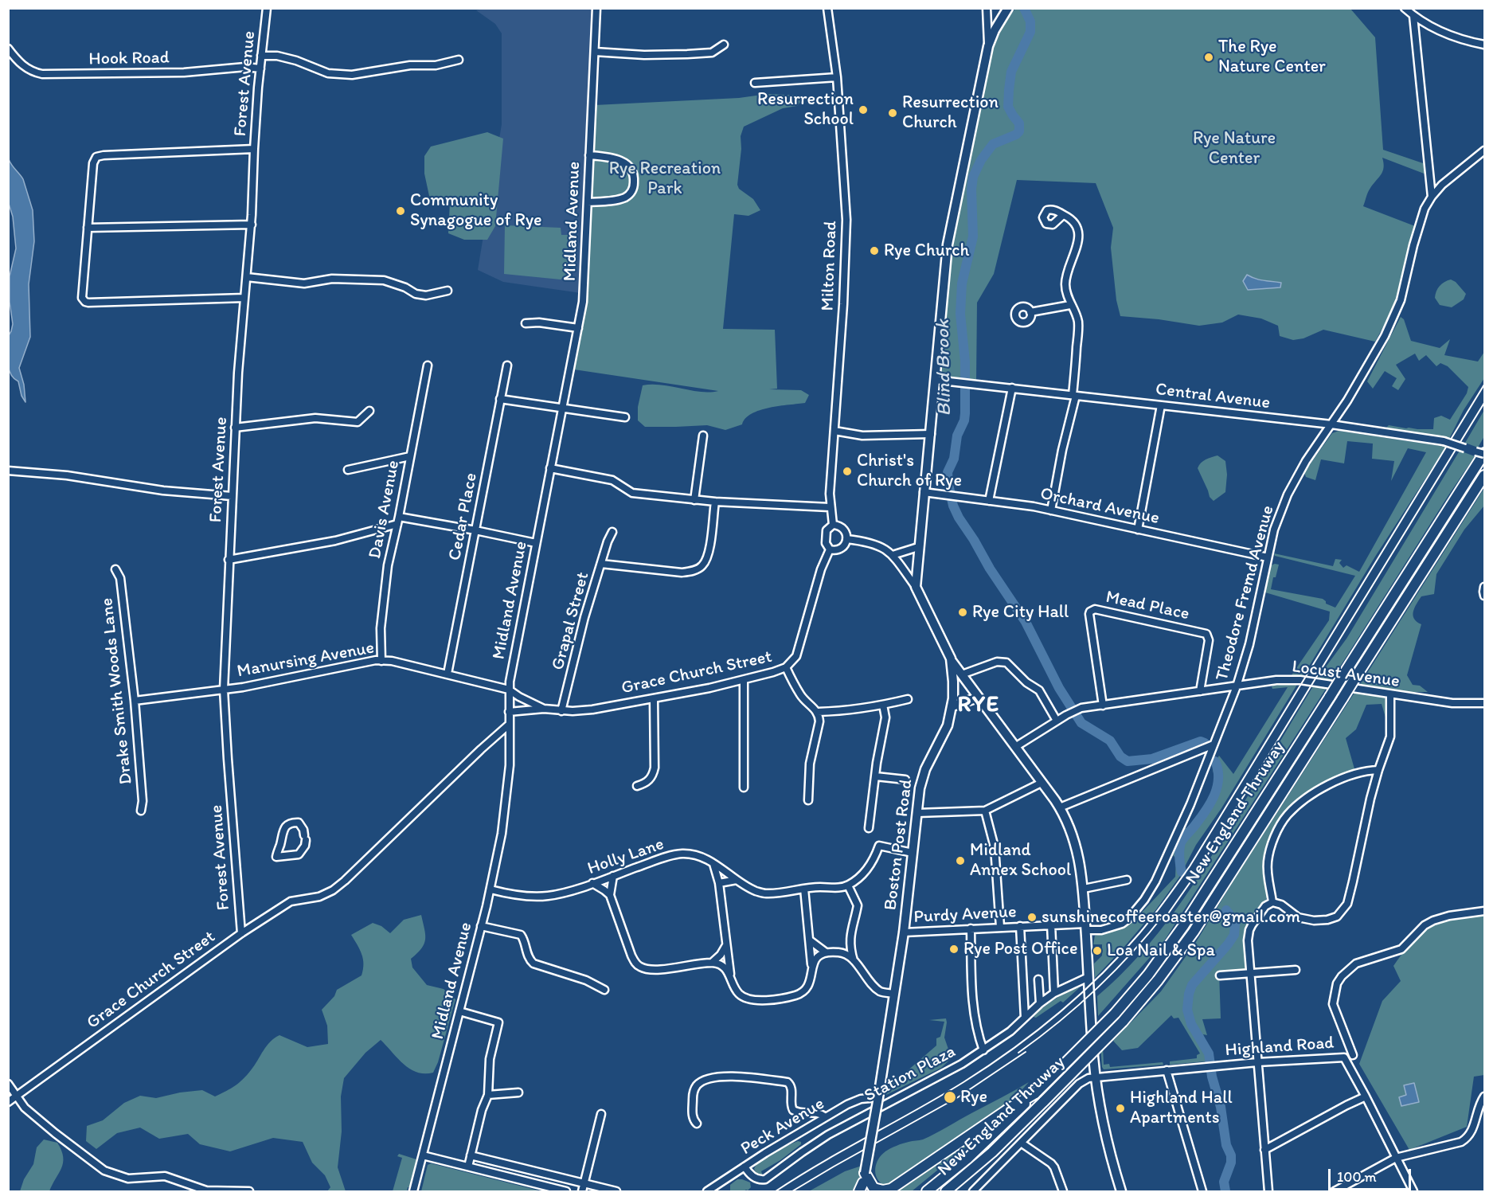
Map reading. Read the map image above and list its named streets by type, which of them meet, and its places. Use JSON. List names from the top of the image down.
{
  "streets": {
    "highway": ["New England Thruway"],
    "main road": ["Boston Post Road"],
    "street": [
      "Hook Road",
      "Forest Avenue",
      "Midland Avenue",
      "Milton Road",
      "Central Avenue",
      "Orchard Avenue",
      "Davis Avenue",
      "Cedar Place",
      "Theodore Fremd Avenue",
      "Mead Place",
      "Grapal Street",
      "Manursing Avenue",
      "Grace Church Street",
      "Locust Avenue",
      "Drake Smith Woods Lane",
      "Holly Lane",
      "Purdy Avenue",
      "Highland Road",
      "Station Plaza",
      "Peck Avenue"
    ]
  },
  "crossings": [
    ["Hook Road", "Forest Avenue"],
    ["Forest Avenue", "Manursing Avenue"],
    ["Forest Avenue", "Grace Church Street"],
    ["Midland Avenue", "Manursing Avenue"],
    ["Midland Avenue", "Grace Church Street"],
    ["Midland Avenue", "Holly Lane"],
    ["Milton Road", "Grace Church Street"],
    ["Central Avenue", "Theodore Fremd Avenue"],
    ["Central Avenue", "New England Thruway"],
    ["Central Avenue", "Boston Post Road"],
    ["Orchard Avenue", "Theodore Fremd Avenue"],
    ["Orchard Avenue", "Boston Post Road"],
    ["Davis Avenue", "Manursing Avenue"],
    ["Cedar Place", "Manursing Avenue"],
    ["Theodore Fremd Avenue", "Locust Avenue"],
    ["Theodore Fremd Avenue", "Purdy Avenue"],
    ["Mead Place", "Locust Avenue"],
    ["Grapal Street", "Grace Church Street"],
    ["Manursing Avenue", "Grace Church Street"],
    ["Manursing Avenue", "Drake Smith Woods Lane"],
    ["Boston Post Road", "Purdy Avenue"],
    ["Boston Post Road", "Peck Avenue"],
    ["Station Plaza", "Peck Avenue"]
  ],
  "districts": ["RYE"],
  "water": ["Blind Brook"],
  "parks": ["Rye Nature Center", "Rye Recreation Park"],
  "places": [
    "The Rye Nature Center",
    "Resurrection School",
    "Resurrection Church",
    "Community Synagogue of Rye",
    "Rye Church",
    "Christ's Church of Rye",
    "Rye City Hall",
    "Midland Annex School",
    "sunshinecoffeeroaster@gmail.com",
    "Rye Post Office",
    "Loa Nail & Spa",
    "Rye",
    "Highland Hall Apartments"
  ],
  "scale_bar": "100 m"
}
